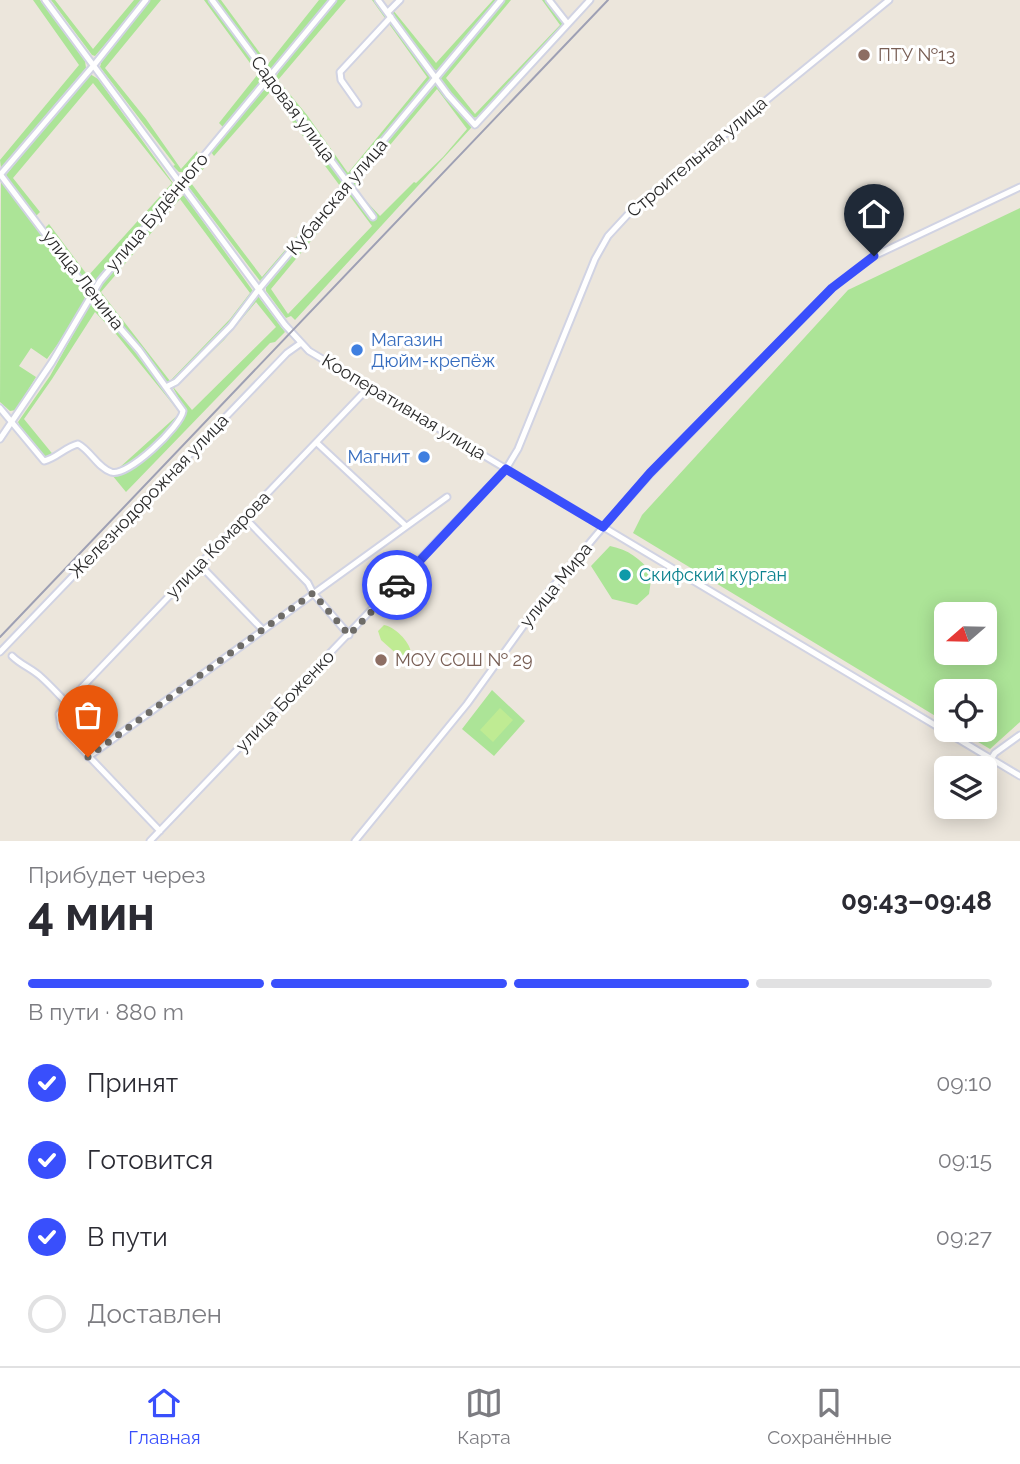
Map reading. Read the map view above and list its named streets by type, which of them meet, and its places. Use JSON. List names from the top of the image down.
{
  "streets": {
    "street": [
      "Садовая улица",
      "Строительная улица",
      "Кубанская улица",
      "улица Будённого",
      "улица Ленина",
      "Кооперативная улица",
      "Железнодорожная улица",
      "улица Комарова",
      "улица Мира",
      "улица Боженко"
    ]
  },
  "crossings": [
    ["Садовая улица", "Кубанская улица"],
    ["Садовая улица", "улица Будённого"],
    ["Строительная улица", "Кооперативная улица"],
    ["Строительная улица", "улица Боженко"],
    ["Кубанская улица", "улица Ленина"],
    ["Кубанская улица", "Кооперативная улица"],
    ["Кубанская улица", "Железнодорожная улица"],
    ["улица Будённого", "улица Ленина"],
    ["улица Будённого", "Кооперативная улица"],
    ["улица Будённого", "Железнодорожная улица"],
    ["улица Ленина", "Железнодорожная улица"],
    ["Кооперативная улица", "Железнодорожная улица"],
    ["Кооперативная улица", "улица Комарова"],
    ["Кооперативная улица", "улица Мира"],
    ["Кооперативная улица", "улица Боженко"]
  ],
  "places": [
    "ПТУ №13",
    "Магазин Дюйм-крепёж",
    "Магнит",
    "Скифский курган",
    "МОУ СОШ № 29"
  ],
  "north": "left",
  "page": {
    "heading": ["4 мин", "Прибудет через", "09:43–09:48"],
    "bar": "В пути · 880 m",
    "list": [
      ["Принят", "09:10"],
      ["Готовится", "09:15"],
      ["В пути", "09:27"],
      "Доставлен"
    ],
    "tabs": ["Главная", "Карта", "Сохранённые"]
  }
}
